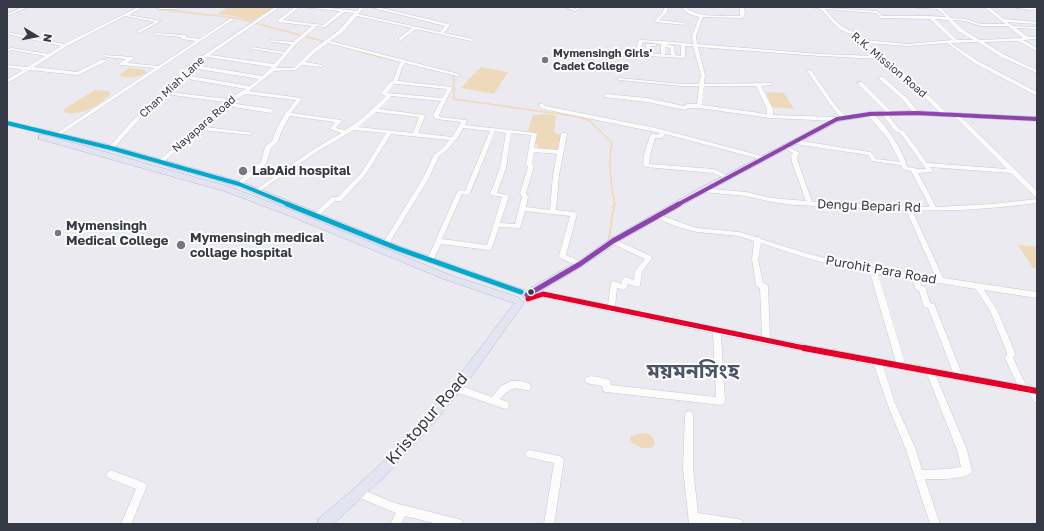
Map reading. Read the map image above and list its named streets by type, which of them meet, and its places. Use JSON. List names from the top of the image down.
{
  "streets": {
    "main road": ["Kristopur Road"],
    "street": [
      "R.K. Mission Road",
      "Chan Miah Lane",
      "Nayapara Road",
      "Dengu Bepari Rd",
      "Purohit Para Road"
    ]
  },
  "districts": ["ময়মনসিংহ"],
  "places": [
    "Mymensingh Girls' Cadet College",
    "LabAid hospital",
    "Mymensingh Medical College",
    "Mymensingh medical collage hospital"
  ],
  "north": "right"
}
